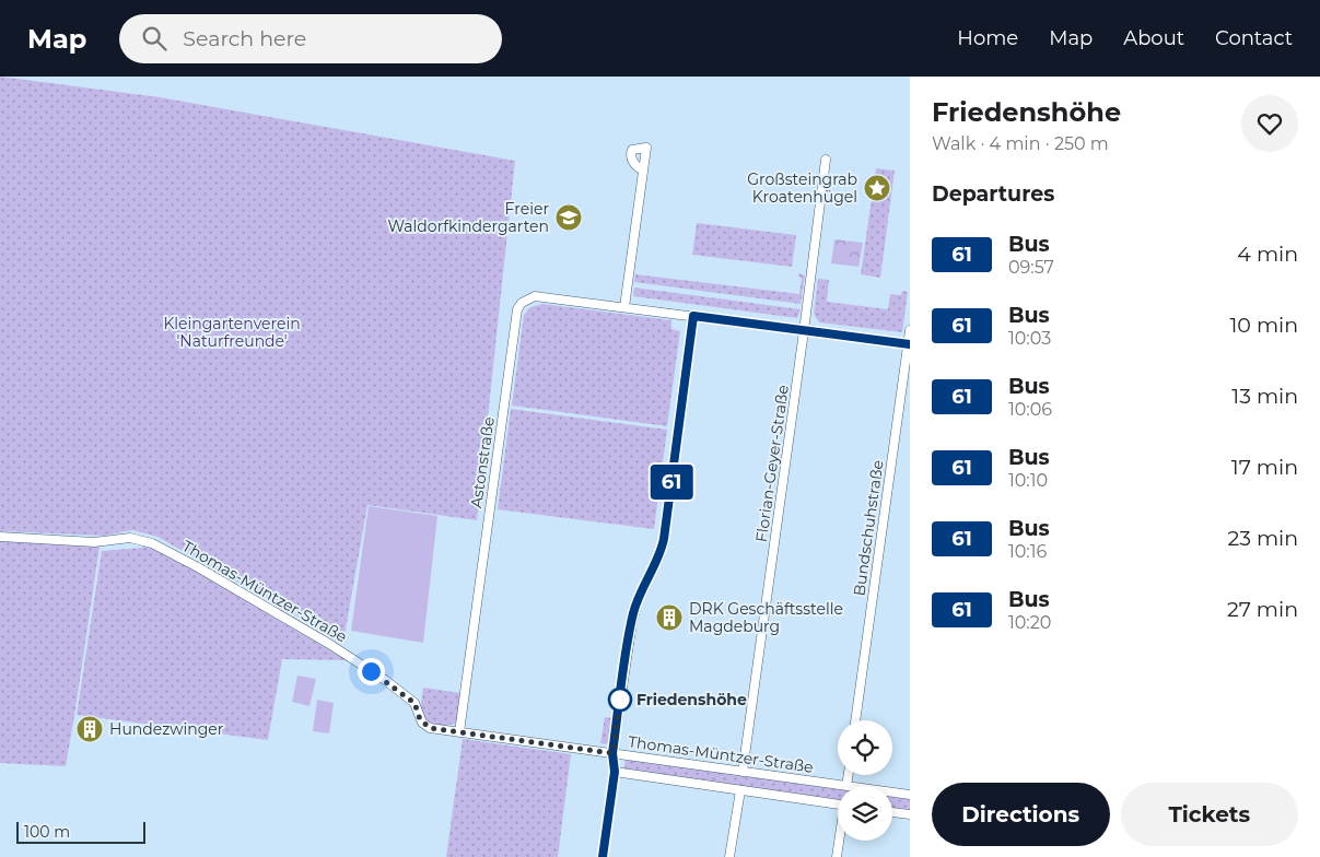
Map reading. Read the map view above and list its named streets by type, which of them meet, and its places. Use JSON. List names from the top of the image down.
{
  "streets": {
    "street": [
      "Astonstraße",
      "Florian-Geyer-Straße",
      "Bundschuhstraße",
      "Thomas-Müntzer-Straße"
    ]
  },
  "crossings": [
    ["Astonstraße", "Florian-Geyer-Straße"],
    ["Astonstraße", "Bundschuhstraße"],
    ["Astonstraße", "Thomas-Müntzer-Straße"],
    ["Florian-Geyer-Straße", "Thomas-Müntzer-Straße"]
  ],
  "parks": ["Kleingartenverein 'Naturfreunde'"],
  "places": {
    "place": ["Großsteingrab Kroatenhügel"],
    "school or university": ["Freier Waldorfkindergarten"],
    "building": ["DRK Geschäftsstelle Magdeburg", "Hundezwinger"],
    "other": ["Friedenshöhe"]
  },
  "lines": ["bus line 61"],
  "scale_bar": "100 m",
  "page": {
    "header": "Map",
    "search": "Search here",
    "nav": [
      "Home",
      "Map",
      "About",
      "Contact"
    ],
    "on_map": "61",
    "heading": [
      ["Friedenshöhe", "Walk · 4 min · 250 m"],
      "Departures"
    ],
    "list": [
      {
        "mark": "61",
        "name": "Bus",
        "note": "09:57",
        "value": "4 min"
      },
      {
        "mark": "61",
        "name": "Bus",
        "note": "10:03",
        "value": "10 min"
      },
      {
        "mark": "61",
        "name": "Bus",
        "note": "10:06",
        "value": "13 min"
      },
      {
        "mark": "61",
        "name": "Bus",
        "note": "10:10",
        "value": "17 min"
      },
      {
        "mark": "61",
        "name": "Bus",
        "note": "10:16",
        "value": "23 min"
      },
      {
        "mark": "61",
        "name": "Bus",
        "note": "10:20",
        "value": "27 min"
      }
    ],
    "buttons": ["Directions", "Tickets"],
    "scale": "100 m"
  }
}
